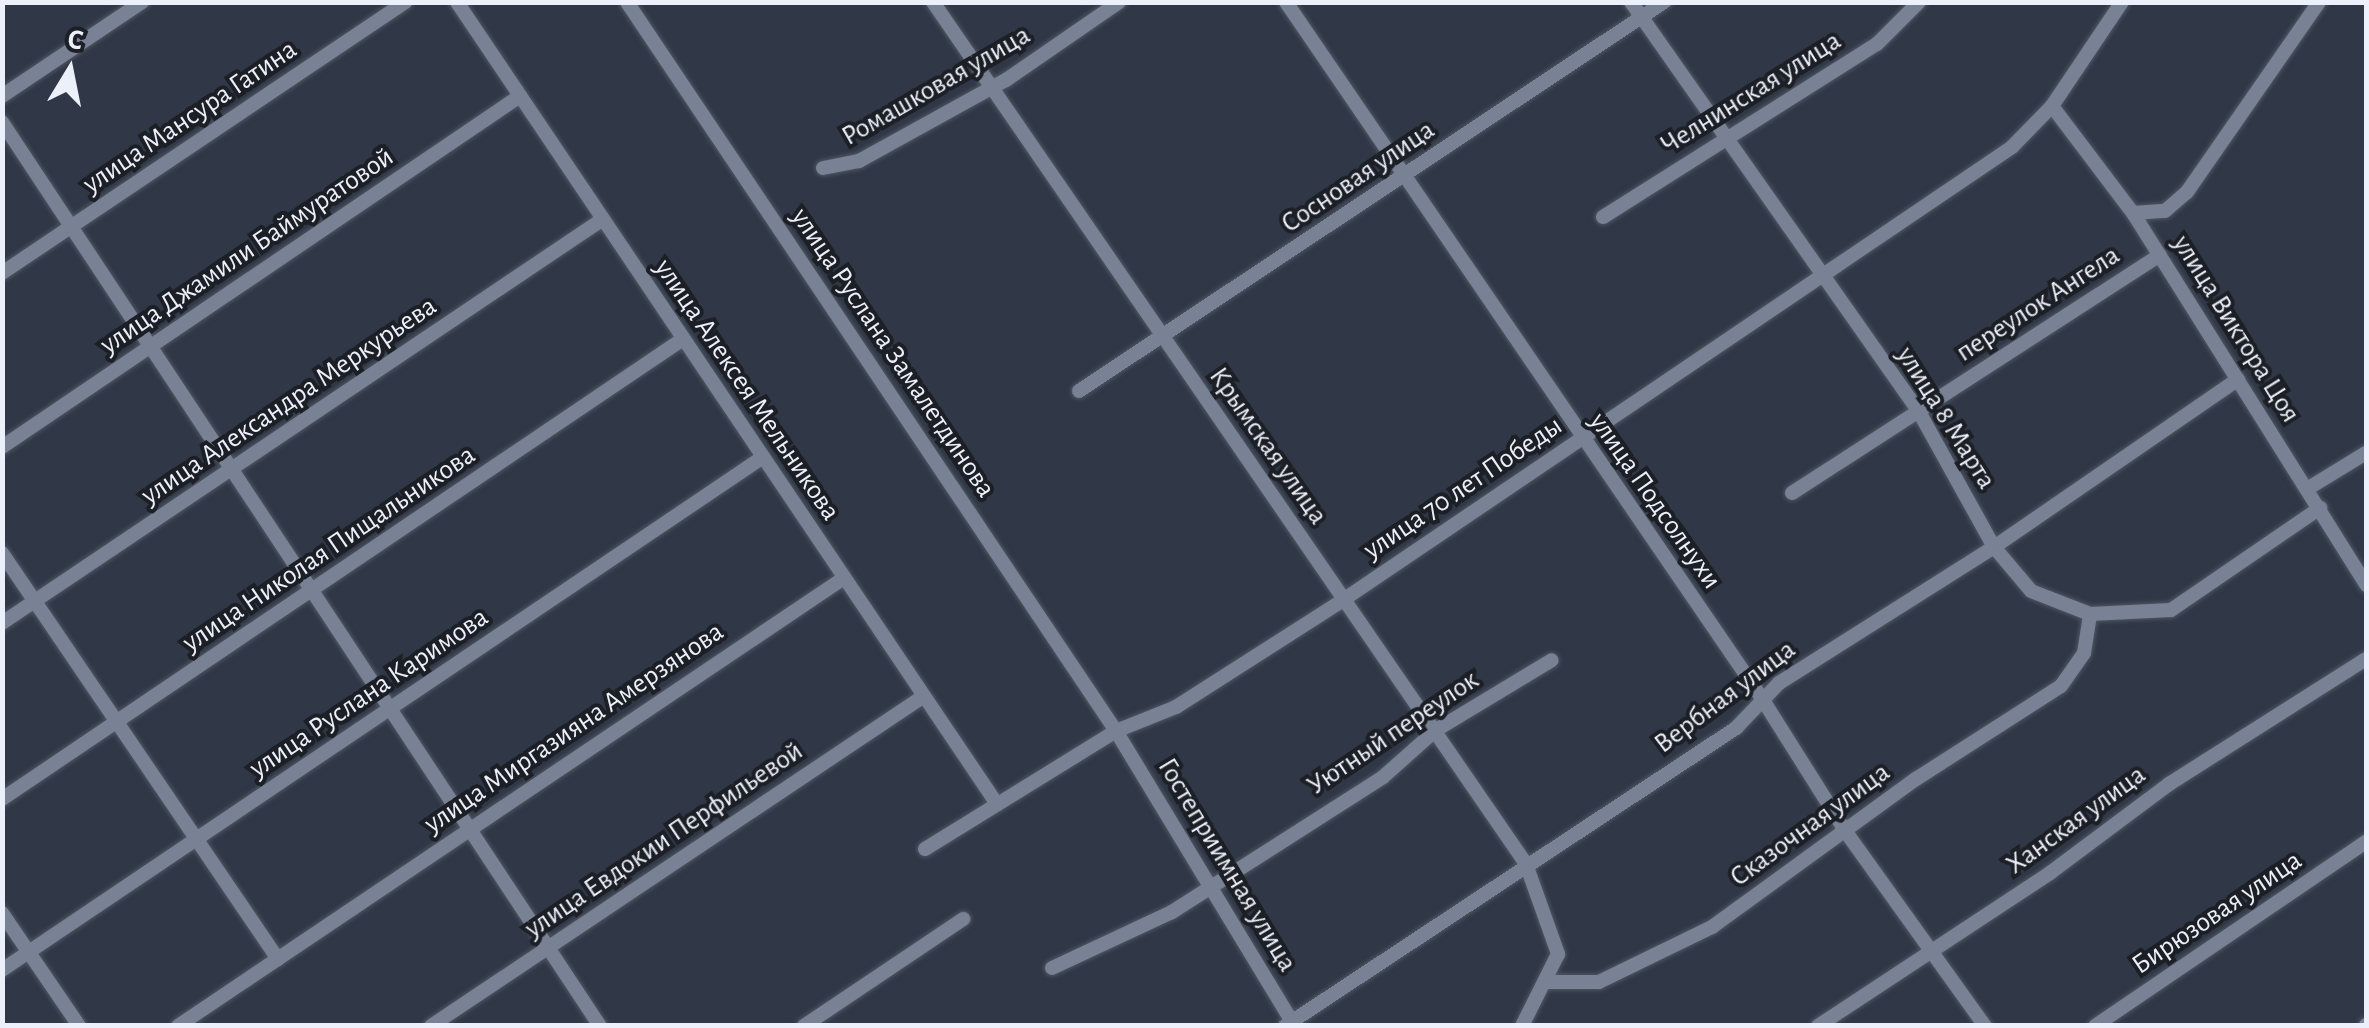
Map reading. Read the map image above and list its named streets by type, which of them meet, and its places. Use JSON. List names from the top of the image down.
{
  "streets": {
    "street": [
      "Ромашковая улица",
      "Челнинская улица",
      "улица Мансура Гатина",
      "Сосновая улица",
      "улица Джамили Баймуратовой",
      "переулок Ангела",
      "улица Виктора Цоя",
      "улица Руслана Замалетдинова",
      "улица Алексея Мельникова",
      "улица Александра Меркурьева",
      "улица 8 Марта",
      "Крымская улица",
      "улица 70 лет Победы",
      "улица Подсолнухи",
      "улица Николая Пищальникова",
      "улица Руслана Каримова",
      "Вербная улица",
      "улица Миргазияна Амерзянова",
      "Уютный переулок",
      "Ханская улица",
      "Сказочная улица",
      "улица Евдокии Перфильевой",
      "Гостеприимная улица",
      "Бирюзовая улица"
    ]
  },
  "crossings": [
    ["Ромашковая улица", "Крымская улица"],
    ["Челнинская улица", "улица 8 Марта"],
    ["Сосновая улица", "улица 8 Марта"],
    ["Сосновая улица", "Крымская улица"],
    ["Сосновая улица", "улица Подсолнухи"],
    ["улица Джамили Баймуратовой", "улица Алексея Мельникова"],
    ["переулок Ангела", "улица Виктора Цоя"],
    ["переулок Ангела", "улица 8 Марта"],
    ["улица Виктора Цоя", "улица 8 Марта"],
    ["улица Виктора Цоя", "улица 70 лет Победы"],
    ["улица Виктора Цоя", "Вербная улица"],
    ["улица Руслана Замалетдинова", "улица 70 лет Победы"],
    ["улица Руслана Замалетдинова", "Гостеприимная улица"],
    ["улица Алексея Мельникова", "улица Александра Меркурьева"],
    ["улица Алексея Мельникова", "улица 70 лет Победы"],
    ["улица Алексея Мельникова", "улица Николая Пищальникова"],
    ["улица Алексея Мельникова", "улица Руслана Каримова"],
    ["улица Алексея Мельникова", "улица Миргазияна Амерзянова"],
    ["улица Алексея Мельникова", "улица Евдокии Перфильевой"],
    ["улица 8 Марта", "улица 70 лет Победы"],
    ["улица 8 Марта", "Вербная улица"],
    ["улица 8 Марта", "Сказочная улица"],
    ["Крымская улица", "улица 70 лет Победы"],
    ["Крымская улица", "Вербная улица"],
    ["Крымская улица", "Уютный переулок"],
    ["Крымская улица", "Сказочная улица"],
    ["улица 70 лет Победы", "улица Подсолнухи"],
    ["улица 70 лет Победы", "Гостеприимная улица"],
    ["улица Подсолнухи", "Вербная улица"],
    ["улица Подсолнухи", "Ханская улица"],
    ["улица Подсолнухи", "Сказочная улица"],
    ["Вербная улица", "Гостеприимная улица"],
    ["Уютный переулок", "Гостеприимная улица"]
  ],
  "north": "top"
}
